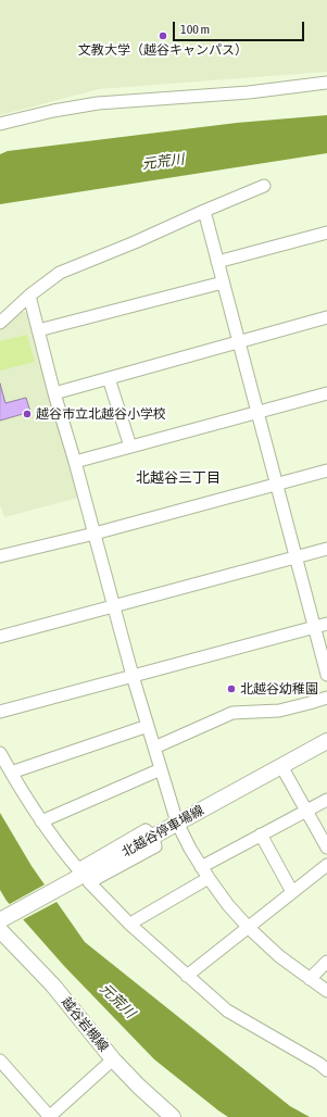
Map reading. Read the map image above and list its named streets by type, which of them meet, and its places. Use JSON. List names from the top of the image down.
{
  "streets": {
    "main road": ["北越谷停車場線", "越谷岩槻線"]
  },
  "crossings": [
    ["北越谷停車場線", "越谷岩槻線"]
  ],
  "districts": ["北越谷三丁目"],
  "water": ["元荒川"],
  "places": ["文教大学（越谷キャンパス）", "越谷市立北越谷小学校", "北越谷幼稚園"],
  "scale_bar": "100 m"
}
